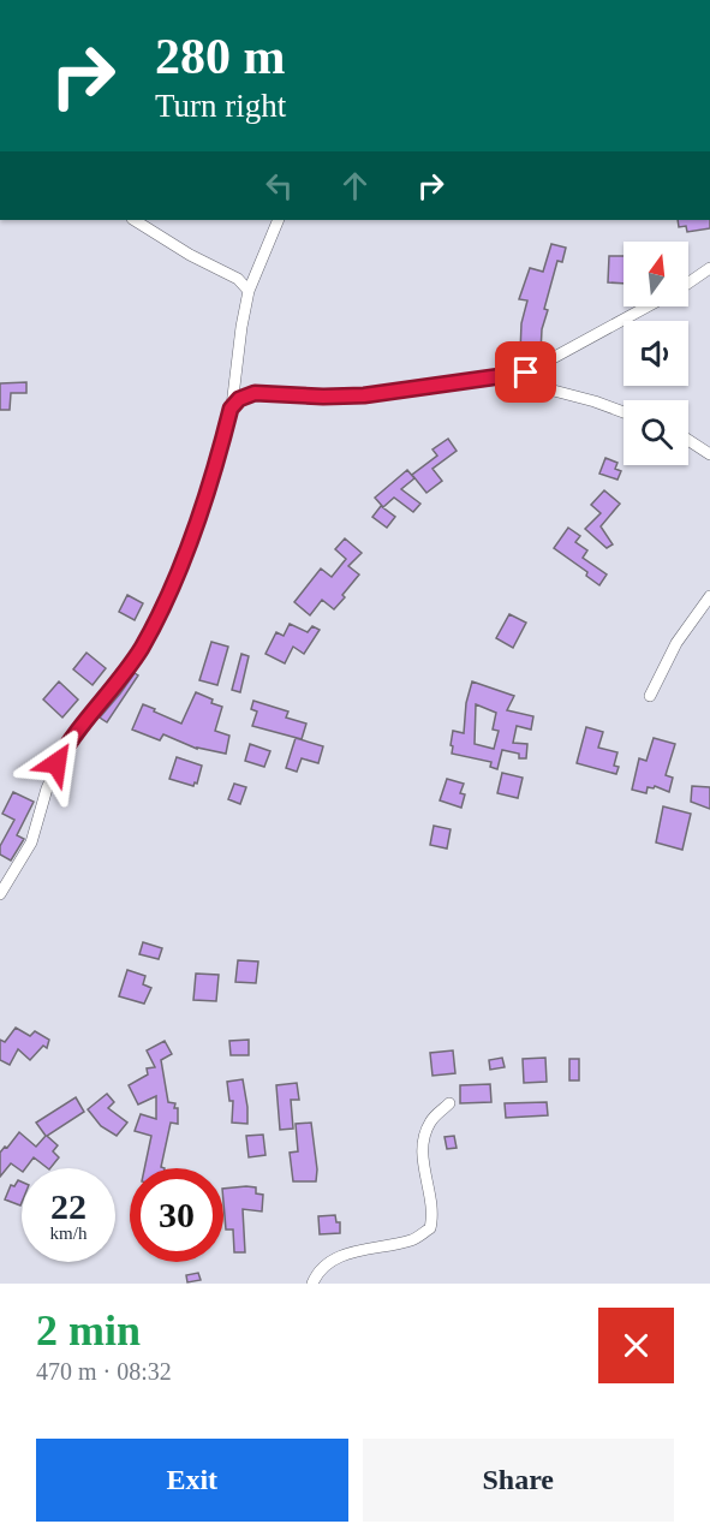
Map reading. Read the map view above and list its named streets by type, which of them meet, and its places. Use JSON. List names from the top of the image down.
{
  "north": "top",
  "page": {
    "turn": ["280 m", "Turn right"],
    "speed": "22 km/h",
    "limit": "30",
    "heading": ["2 min", "470 m · 08:32"],
    "buttons": ["Exit", "Share"]
  }
}
